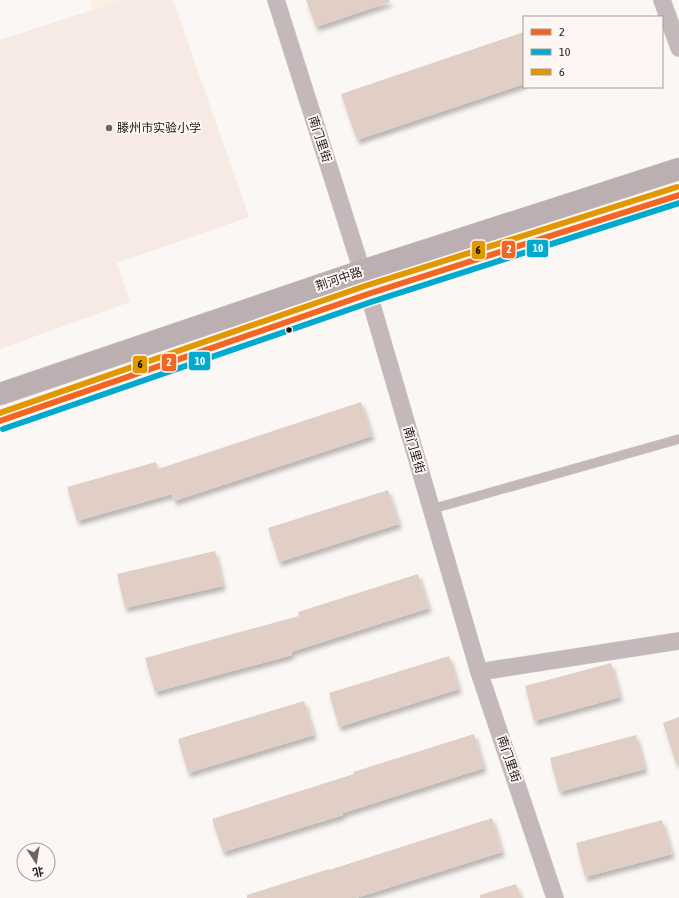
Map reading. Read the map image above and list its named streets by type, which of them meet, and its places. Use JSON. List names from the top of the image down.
{
  "streets": {
    "main road": ["荆河中路"],
    "street": ["南门里街"]
  },
  "crossings": [
    ["南门里街", "荆河中路"]
  ],
  "places": ["滕州市实验小学"],
  "lines": ["transit line 6", "transit line 2", "transit line 10"],
  "legend": ["2", "10", "6"],
  "north": "bottom"
}
